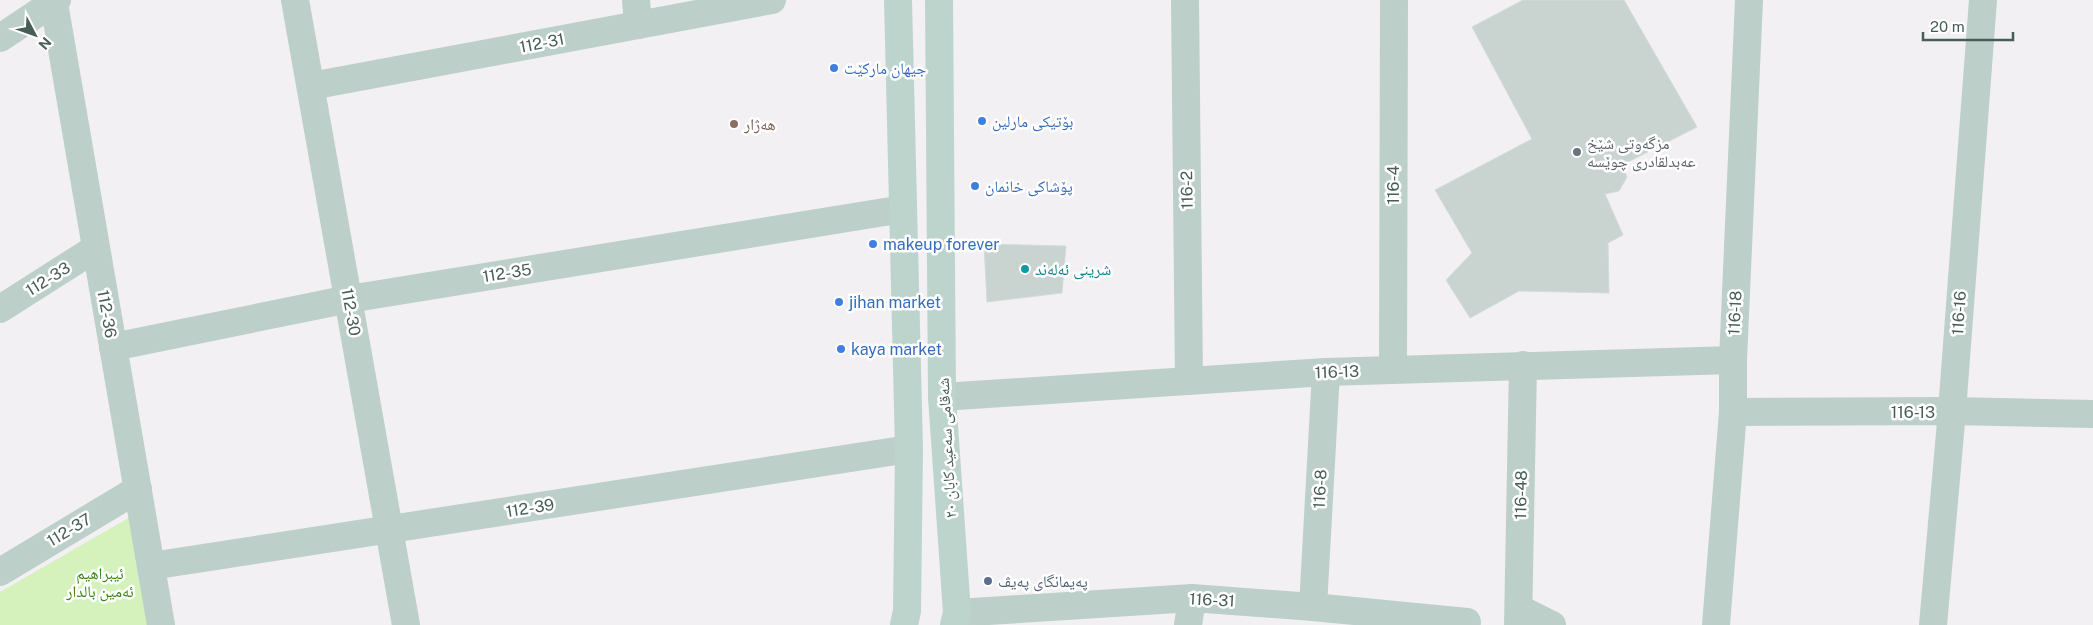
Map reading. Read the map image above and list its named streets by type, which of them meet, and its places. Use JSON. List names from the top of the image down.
{
  "streets": {
    "main road": ["شەقامی سەعید کابان ٢٠"],
    "street": [
      "112-31",
      "116-4",
      "116-2",
      "112-35",
      "112-33",
      "112-30",
      "116-18",
      "116-16",
      "112-36",
      "116-13",
      "116-8",
      "116-48",
      "112-39",
      "112-37",
      "116-31"
    ]
  },
  "crossings": [
    ["112-31", "112-30"],
    ["116-4", "116-13"],
    ["116-2", "116-13"],
    ["112-35", "112-30"],
    ["112-35", "112-36"],
    ["112-33", "112-36"],
    ["112-30", "112-39"],
    ["116-18", "116-13"],
    ["116-16", "116-13"],
    ["112-36", "112-39"],
    ["112-36", "112-37"],
    ["116-13", "شەقامی سەعید کابان ٢٠"],
    ["116-13", "116-8"],
    ["116-13", "116-48"],
    ["شەقامی سەعید کابان ٢٠", "116-31"],
    ["116-8", "116-31"]
  ],
  "parks": ["ئیبراهیم ئەمین بالدار"],
  "places": [
    "جیهان مارکێت",
    "بۆتیکی مارلین",
    "هەژار",
    "مزگەوتی شێخ عەبدلقادری چوێسە",
    "پۆشاکی خانمان",
    "makeup forever",
    "شرینی ئەلەند",
    "jihan market",
    "kaya market",
    "پەیمانگای پەیڤ"
  ],
  "scale_bar": "20 m",
  "north": "bottom right"
}
